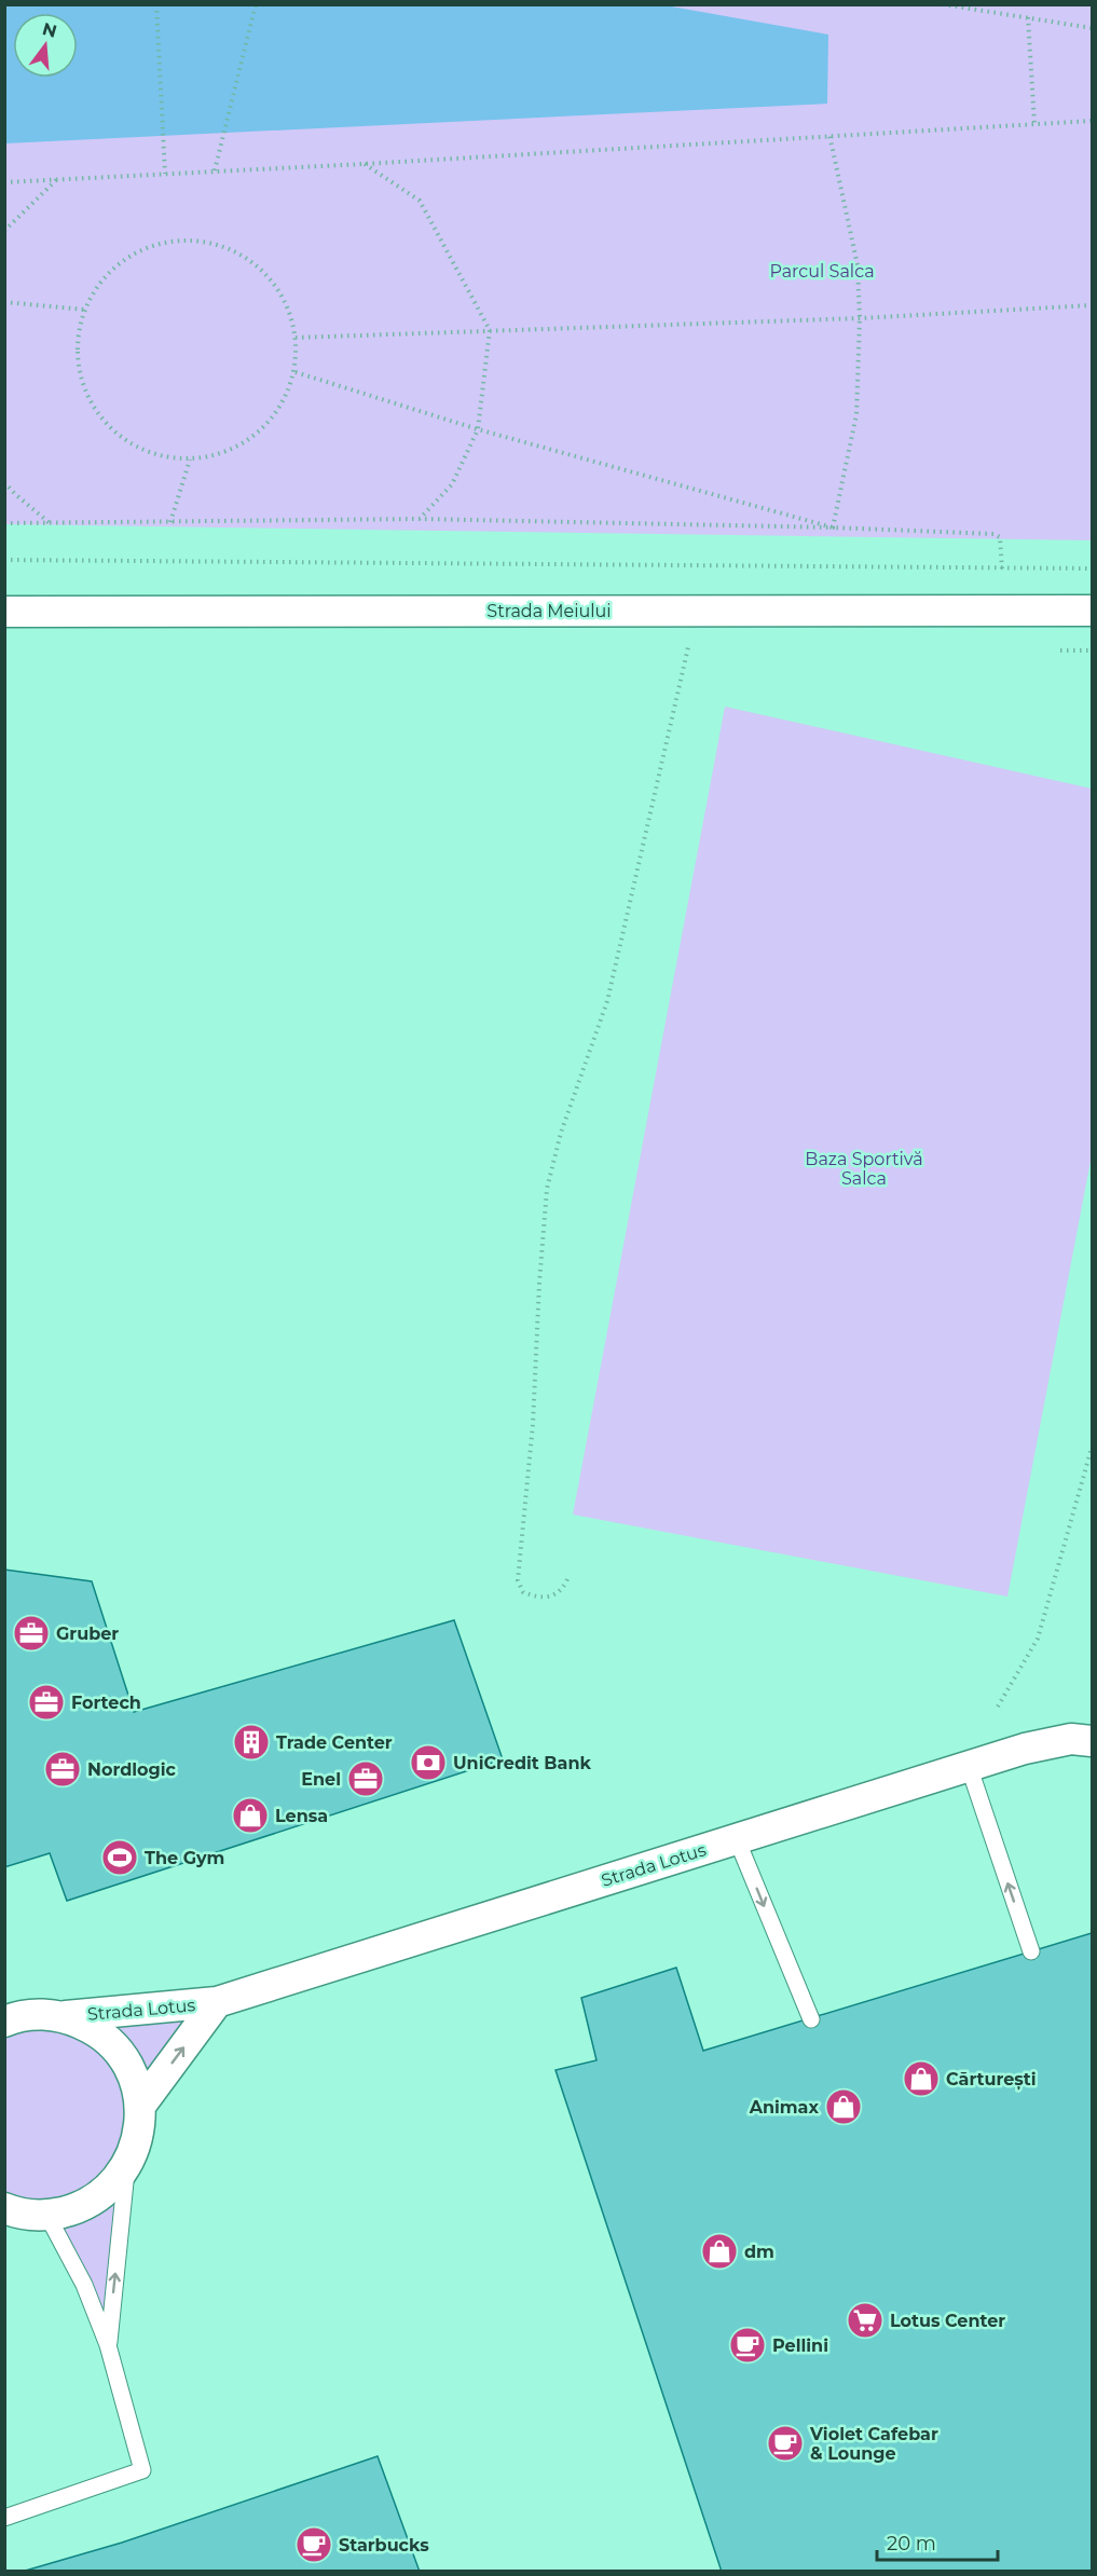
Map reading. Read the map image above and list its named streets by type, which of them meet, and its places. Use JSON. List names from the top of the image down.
{
  "streets": {
    "street": ["Strada Meiului", "Strada Lotus"]
  },
  "parks": ["Parcul Salca", "Baza Sportivă Salca"],
  "places": {
    "office": [
      "Gruber",
      "Fortech",
      "Nordlogic",
      "Enel"
    ],
    "building": ["Trade Center"],
    "bank": ["UniCredit Bank"],
    "shop": [
      "Lensa",
      "Cărturești",
      "Animax",
      "dm"
    ],
    "sports": ["The Gym"],
    "supermarket": ["Lotus Center"],
    "cafe": ["Pellini", "Violet Cafebar & Lounge", "Starbucks"]
  },
  "scale_bar": "20 m",
  "north": "top"
}
